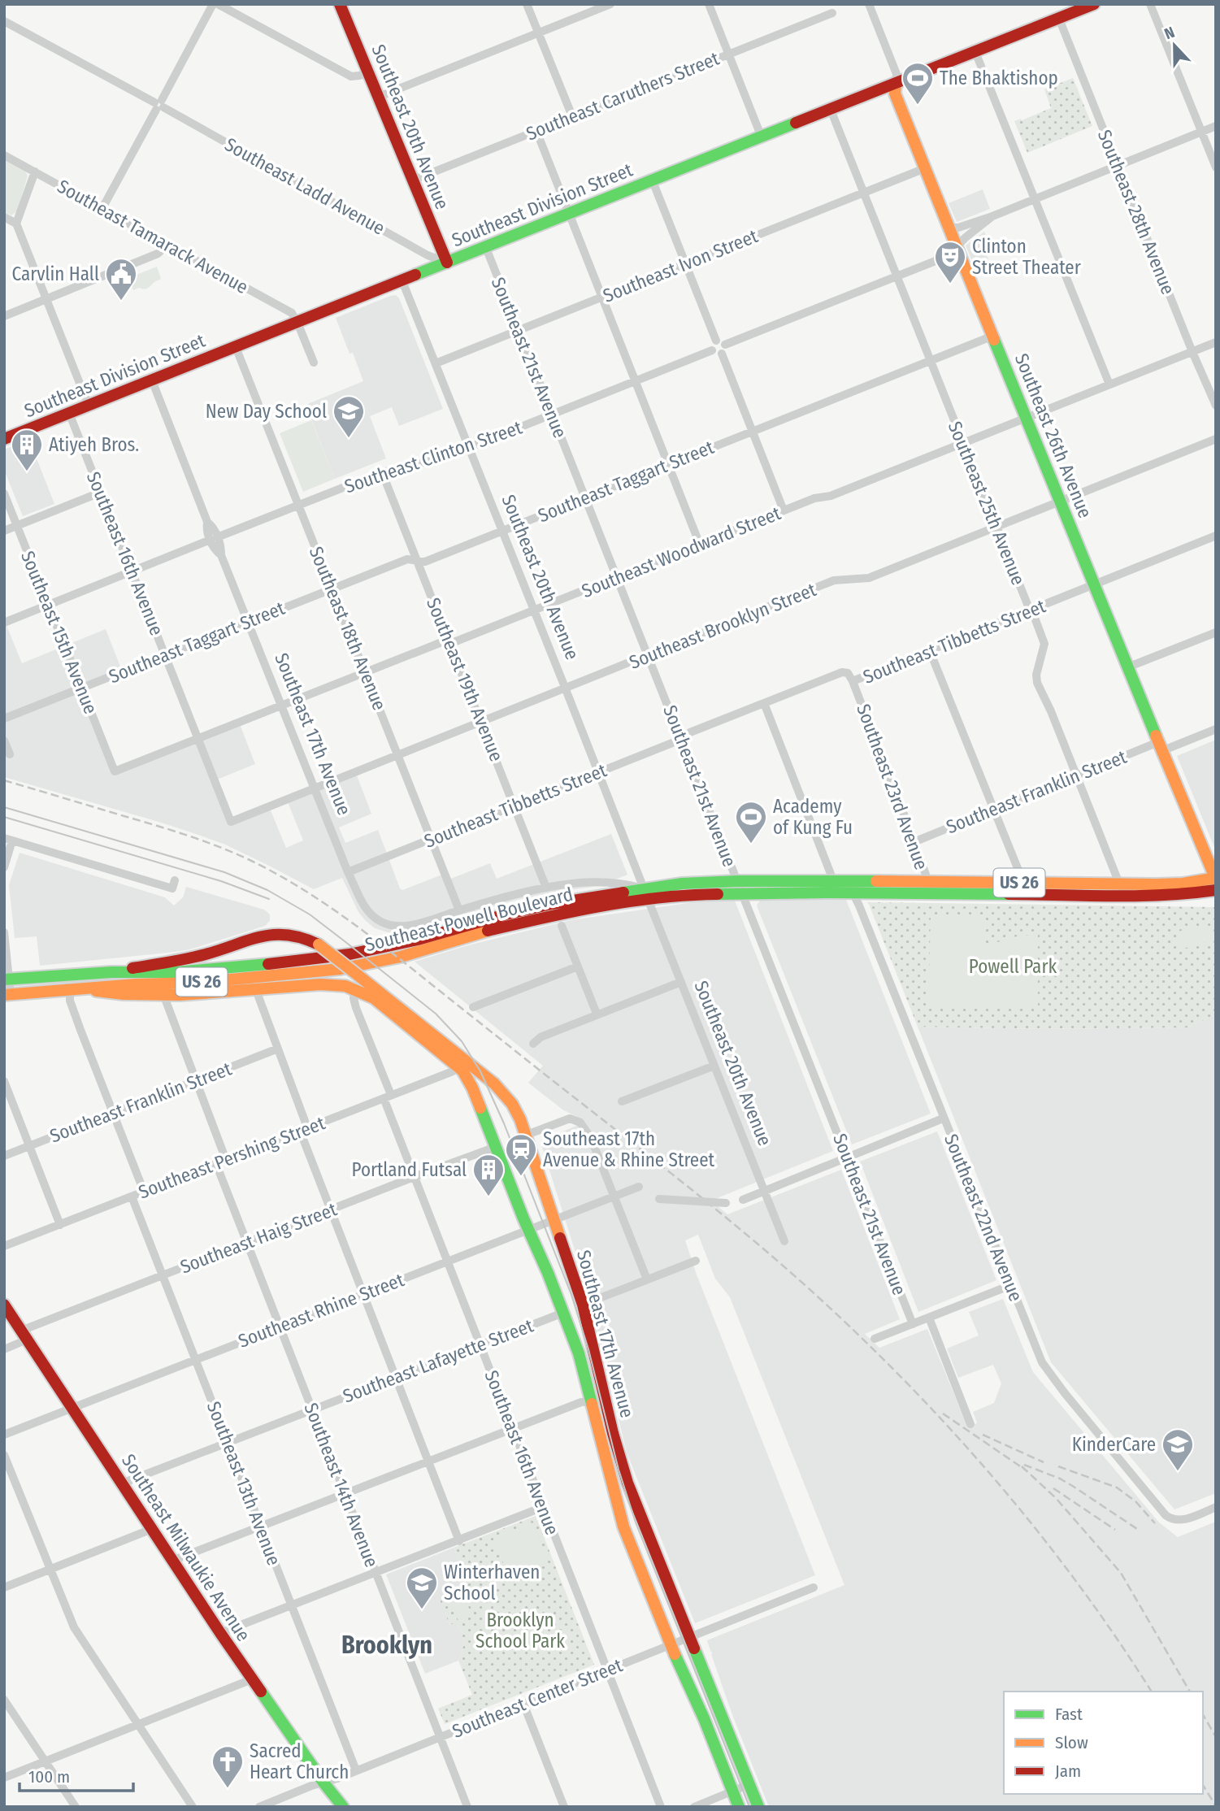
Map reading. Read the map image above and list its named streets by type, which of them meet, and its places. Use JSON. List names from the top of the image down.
{
  "streets": {
    "main road": [
      "Southeast 20th Avenue",
      "Southeast Division Street",
      "Southeast 26th Avenue",
      "Southeast 17th Avenue",
      "US 26",
      "Southeast Powell Boulevard",
      "Southeast Milwaukie Avenue"
    ],
    "street": [
      "Southeast Caruthers Street",
      "Southeast Ladd Avenue",
      "Southeast 28th Avenue",
      "Southeast Tamarack Avenue",
      "Southeast Ivon Street",
      "Southeast 21st Avenue",
      "Southeast Clinton Street",
      "Southeast Taggart Street",
      "Southeast 25th Avenue",
      "Southeast Woodward Street",
      "Southeast 16th Avenue",
      "Southeast Brooklyn Street",
      "Southeast 18th Avenue",
      "Southeast 15th Avenue",
      "Southeast Tibbetts Street",
      "Southeast 19th Avenue",
      "Southeast 23rd Avenue",
      "Southeast Franklin Street",
      "Southeast Pershing Street",
      "Southeast 22nd Avenue",
      "Southeast Haig Street",
      "Southeast Rhine Street",
      "Southeast Lafayette Street",
      "Southeast 13th Avenue",
      "Southeast 14th Avenue",
      "Southeast Center Street"
    ]
  },
  "crossings": [
    ["Southeast Caruthers Street", "Southeast 20th Avenue"],
    ["Southeast 20th Avenue", "Southeast Ladd Avenue"],
    ["Southeast 20th Avenue", "Southeast Division Street"],
    ["Southeast 20th Avenue", "Southeast Ivon Street"],
    ["Southeast 20th Avenue", "Southeast Clinton Street"],
    ["Southeast 20th Avenue", "Southeast Taggart Street"],
    ["Southeast 20th Avenue", "Southeast Woodward Street"],
    ["Southeast 20th Avenue", "Southeast Brooklyn Street"],
    ["Southeast 20th Avenue", "Southeast Tibbetts Street"],
    ["Southeast 20th Avenue", "Southeast Powell Boulevard"],
    ["Southeast Ladd Avenue", "Southeast Division Street"],
    ["Southeast Division Street", "Southeast 28th Avenue"],
    ["Southeast Division Street", "Southeast Tamarack Avenue"],
    ["Southeast Division Street", "Southeast 21st Avenue"],
    ["Southeast Division Street", "Southeast 26th Avenue"],
    ["Southeast Division Street", "Southeast 25th Avenue"],
    ["Southeast Division Street", "Southeast 16th Avenue"],
    ["Southeast Division Street", "Southeast 18th Avenue"],
    ["Southeast Division Street", "Southeast 17th Avenue"],
    ["Southeast 28th Avenue", "Southeast Woodward Street"],
    ["Southeast Ivon Street", "Southeast 21st Avenue"],
    ["Southeast Ivon Street", "Southeast 26th Avenue"],
    ["Southeast Ivon Street", "Southeast 25th Avenue"],
    ["Southeast 21st Avenue", "Southeast Clinton Street"],
    ["Southeast 21st Avenue", "Southeast Taggart Street"],
    ["Southeast 21st Avenue", "Southeast Woodward Street"],
    ["Southeast 21st Avenue", "Southeast Brooklyn Street"],
    ["Southeast 21st Avenue", "Southeast Tibbetts Street"],
    ["Southeast 21st Avenue", "Southeast Powell Boulevard"],
    ["Southeast 26th Avenue", "Southeast Taggart Street"],
    ["Southeast 26th Avenue", "Southeast Woodward Street"],
    ["Southeast 26th Avenue", "Southeast Brooklyn Street"],
    ["Southeast 26th Avenue", "Southeast Tibbetts Street"],
    ["Southeast 26th Avenue", "Southeast Franklin Street"],
    ["Southeast 26th Avenue", "Southeast Powell Boulevard"],
    ["Southeast Clinton Street", "Southeast 16th Avenue"],
    ["Southeast Clinton Street", "Southeast 18th Avenue"],
    ["Southeast Clinton Street", "Southeast 15th Avenue"],
    ["Southeast Clinton Street", "Southeast 19th Avenue"],
    ["Southeast Clinton Street", "Southeast 17th Avenue"],
    ["Southeast Taggart Street", "Southeast 25th Avenue"],
    ["Southeast Taggart Street", "Southeast 16th Avenue"],
    ["Southeast Taggart Street", "Southeast 18th Avenue"],
    ["Southeast Taggart Street", "Southeast 15th Avenue"],
    ["Southeast Taggart Street", "Southeast 19th Avenue"],
    ["Southeast Taggart Street", "Southeast 17th Avenue"],
    ["Southeast 25th Avenue", "Southeast Woodward Street"],
    ["Southeast 25th Avenue", "Southeast Brooklyn Street"],
    ["Southeast 25th Avenue", "Southeast Tibbetts Street"],
    ["Southeast 25th Avenue", "Southeast Franklin Street"],
    ["Southeast 25th Avenue", "Southeast Powell Boulevard"],
    ["Southeast Woodward Street", "Southeast 16th Avenue"],
    ["Southeast Woodward Street", "Southeast 18th Avenue"],
    ["Southeast Woodward Street", "Southeast 15th Avenue"],
    ["Southeast Woodward Street", "Southeast 19th Avenue"],
    ["Southeast Woodward Street", "Southeast 17th Avenue"],
    ["Southeast 16th Avenue", "Southeast Brooklyn Street"],
    ["Southeast 16th Avenue", "Southeast 17th Avenue"],
    ["Southeast 16th Avenue", "Southeast Pershing Street"],
    ["Southeast 16th Avenue", "Southeast Haig Street"],
    ["Southeast 16th Avenue", "Southeast Rhine Street"],
    ["Southeast 16th Avenue", "Southeast Lafayette Street"],
    ["Southeast 16th Avenue", "Southeast Center Street"],
    ["Southeast Brooklyn Street", "Southeast 18th Avenue"],
    ["Southeast Brooklyn Street", "Southeast 19th Avenue"],
    ["Southeast Brooklyn Street", "Southeast 17th Avenue"],
    ["Southeast 18th Avenue", "Southeast Tibbetts Street"],
    ["Southeast 18th Avenue", "Southeast 17th Avenue"],
    ["Southeast Tibbetts Street", "Southeast 19th Avenue"],
    ["Southeast Tibbetts Street", "Southeast 17th Avenue"],
    ["Southeast Tibbetts Street", "Southeast 23rd Avenue"],
    ["Southeast 17th Avenue", "Southeast Powell Boulevard"],
    ["Southeast 17th Avenue", "Southeast Pershing Street"],
    ["Southeast 17th Avenue", "Southeast Haig Street"],
    ["Southeast 17th Avenue", "Southeast Rhine Street"],
    ["Southeast 17th Avenue", "Southeast Lafayette Street"],
    ["Southeast 17th Avenue", "Southeast Center Street"],
    ["Southeast 23rd Avenue", "Southeast Franklin Street"],
    ["Southeast 23rd Avenue", "Southeast Powell Boulevard"],
    ["Southeast Powell Boulevard", "Southeast 22nd Avenue"],
    ["Southeast Pershing Street", "Southeast 13th Avenue"],
    ["Southeast Pershing Street", "Southeast 14th Avenue"],
    ["Southeast Haig Street", "Southeast 13th Avenue"],
    ["Southeast Haig Street", "Southeast 14th Avenue"],
    ["Southeast Haig Street", "Southeast Milwaukie Avenue"],
    ["Southeast Rhine Street", "Southeast 13th Avenue"],
    ["Southeast Rhine Street", "Southeast 14th Avenue"],
    ["Southeast Rhine Street", "Southeast Milwaukie Avenue"],
    ["Southeast Lafayette Street", "Southeast 13th Avenue"],
    ["Southeast Lafayette Street", "Southeast 14th Avenue"],
    ["Southeast Lafayette Street", "Southeast Milwaukie Avenue"],
    ["Southeast 13th Avenue", "Southeast Center Street"],
    ["Southeast 14th Avenue", "Southeast Center Street"],
    ["Southeast Milwaukie Avenue", "Southeast Center Street"]
  ],
  "districts": ["Brooklyn"],
  "parks": ["Powell Park", "Brooklyn School Park"],
  "places": {
    "sports": ["The Bhaktishop", "Academy of Kung Fu"],
    "theatre": ["Clinton Street Theater"],
    "public building": ["Carvlin Hall"],
    "school or university": ["New Day School", "KinderCare", "Winterhaven School"],
    "building": ["Atiyeh Bros.", "Portland Futsal"],
    "station": ["Southeast 17th Avenue & Rhine Street"],
    "church": ["Sacred Heart Church"]
  },
  "legend": ["Fast", "Slow", "Jam"],
  "scale_bar": "100 m",
  "north": "top"
}
